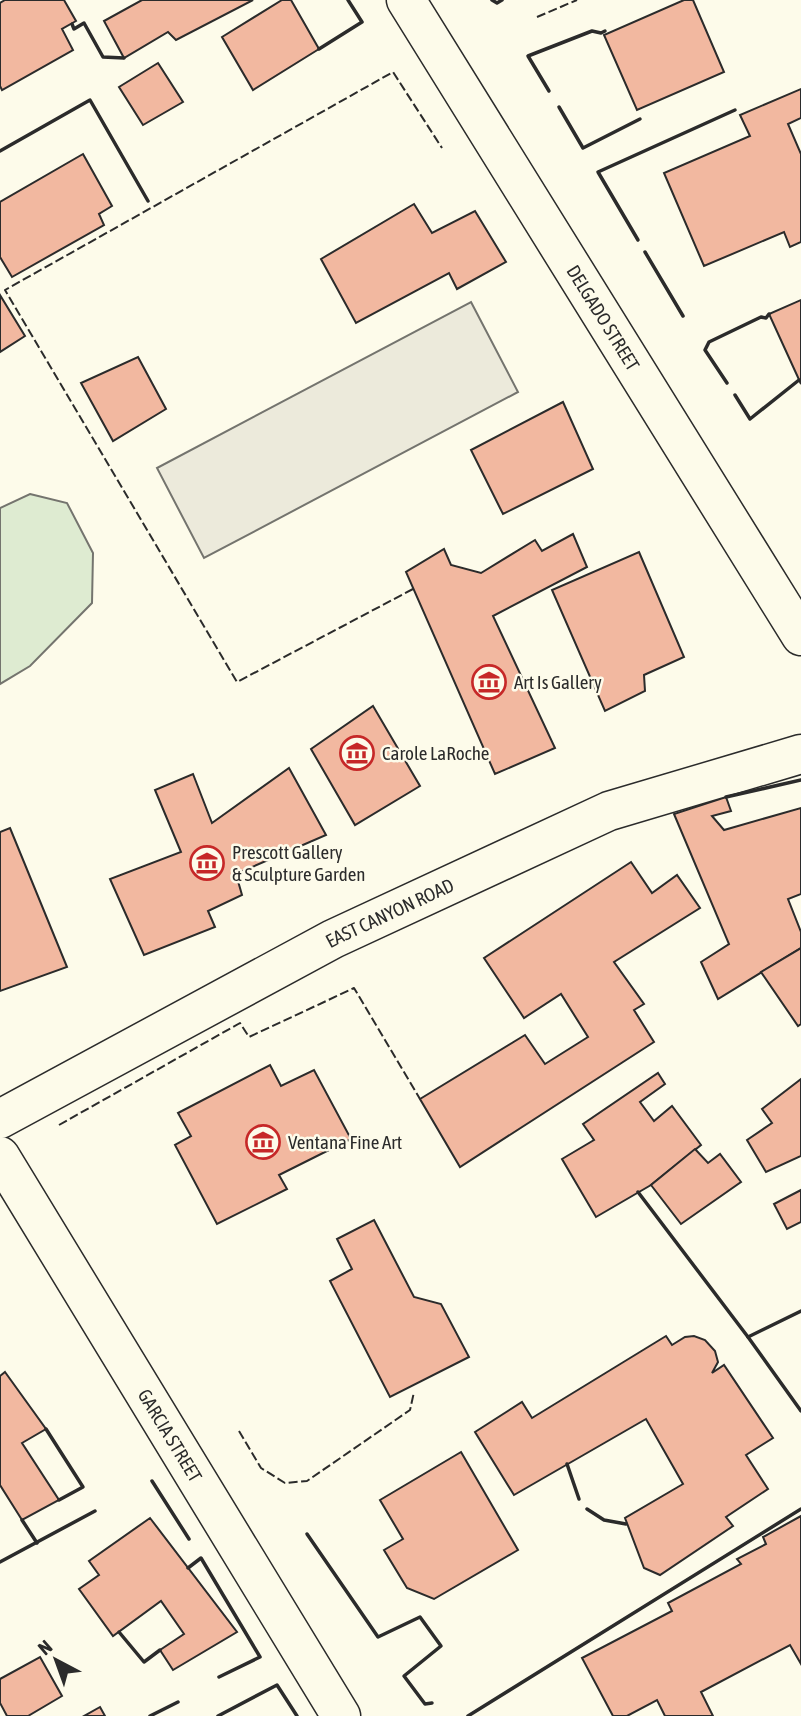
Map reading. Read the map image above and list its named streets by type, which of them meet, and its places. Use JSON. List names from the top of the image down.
{
  "streets": {
    "street": ["DELGADO STREET", "EAST CANYON ROAD", "GARCIA STREET"]
  },
  "places": {
    "museum": [
      "Art Is Gallery",
      "Carole LaRoche",
      "Prescott Gallery & Sculpture Garden",
      "Ventana Fine Art"
    ]
  },
  "north": "top left"
}
